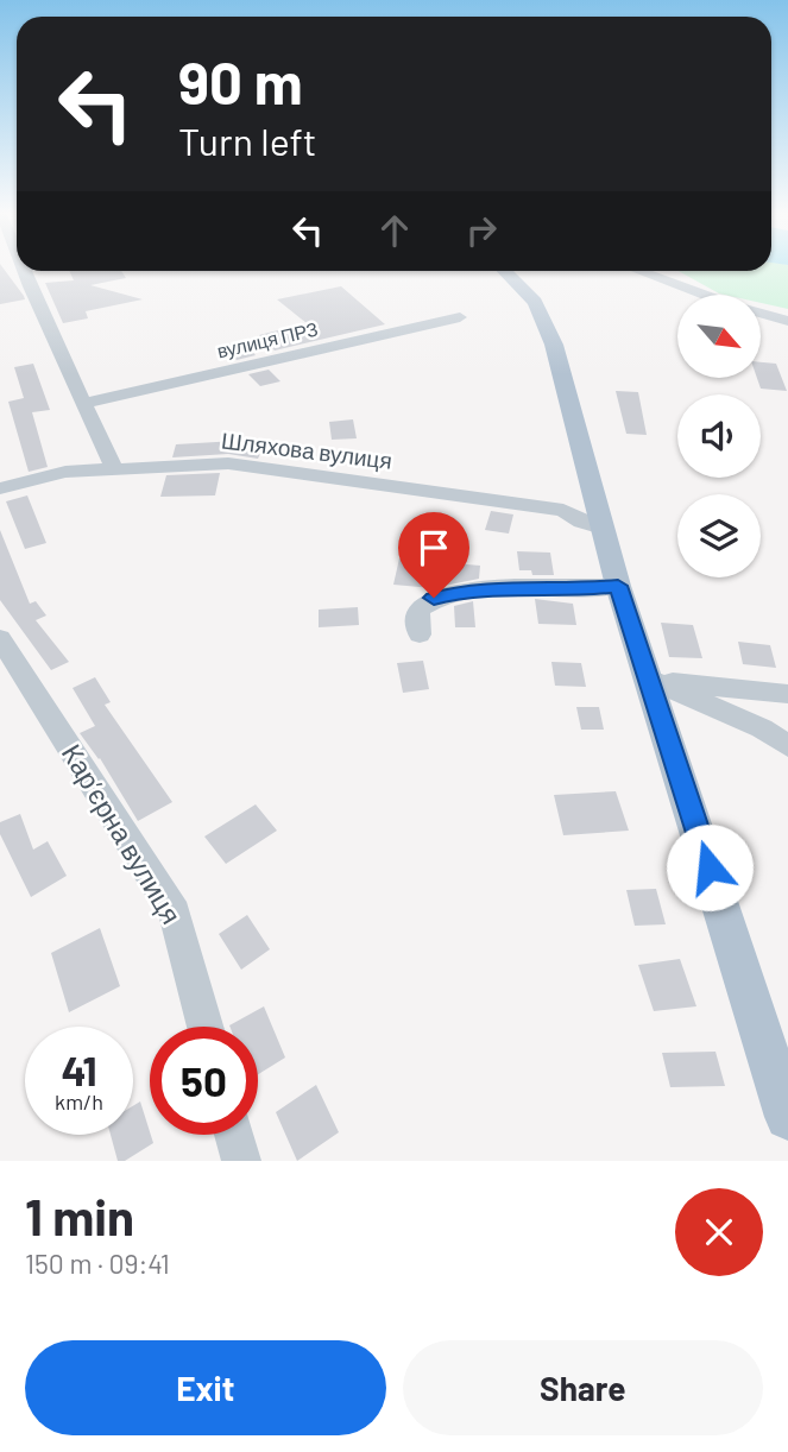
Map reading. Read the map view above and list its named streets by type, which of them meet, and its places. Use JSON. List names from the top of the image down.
{
  "streets": {
    "street": ["вулиця ПРЗ", "Шляхова вулиця", "Карʼєрна вулиця"]
  },
  "north": "bottom right",
  "page": {
    "turn": ["90 m", "Turn left"],
    "speed": "41 km/h",
    "limit": "50",
    "heading": ["1 min", "150 m · 09:41"],
    "buttons": ["Exit", "Share"]
  }
}
